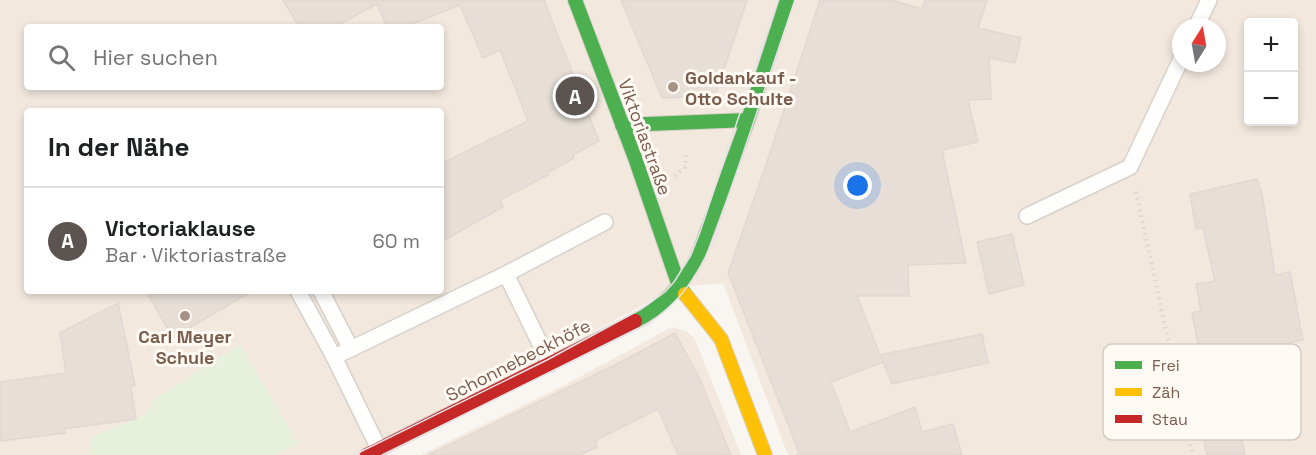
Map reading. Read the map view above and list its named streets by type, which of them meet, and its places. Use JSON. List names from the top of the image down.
{
  "streets": {
    "main road": ["Viktoriastraße", "Schonnebeckhöfe"]
  },
  "crossings": [
    ["Viktoriastraße", "Schonnebeckhöfe"]
  ],
  "places": ["Goldankauf - Otto Schulte", "Carl Meyer Schule"],
  "legend": ["Frei", "Zäh", "Stau"],
  "north": "top",
  "page": {
    "map_buttons": ["+", "−"],
    "search": "Hier suchen",
    "pins": "A",
    "heading": "In der Nähe",
    "list": [
      {
        "mark": "A",
        "name": "Victoriaklause",
        "note": "Bar · Viktoriastraße",
        "value": "60 m"
      }
    ]
  }
}
